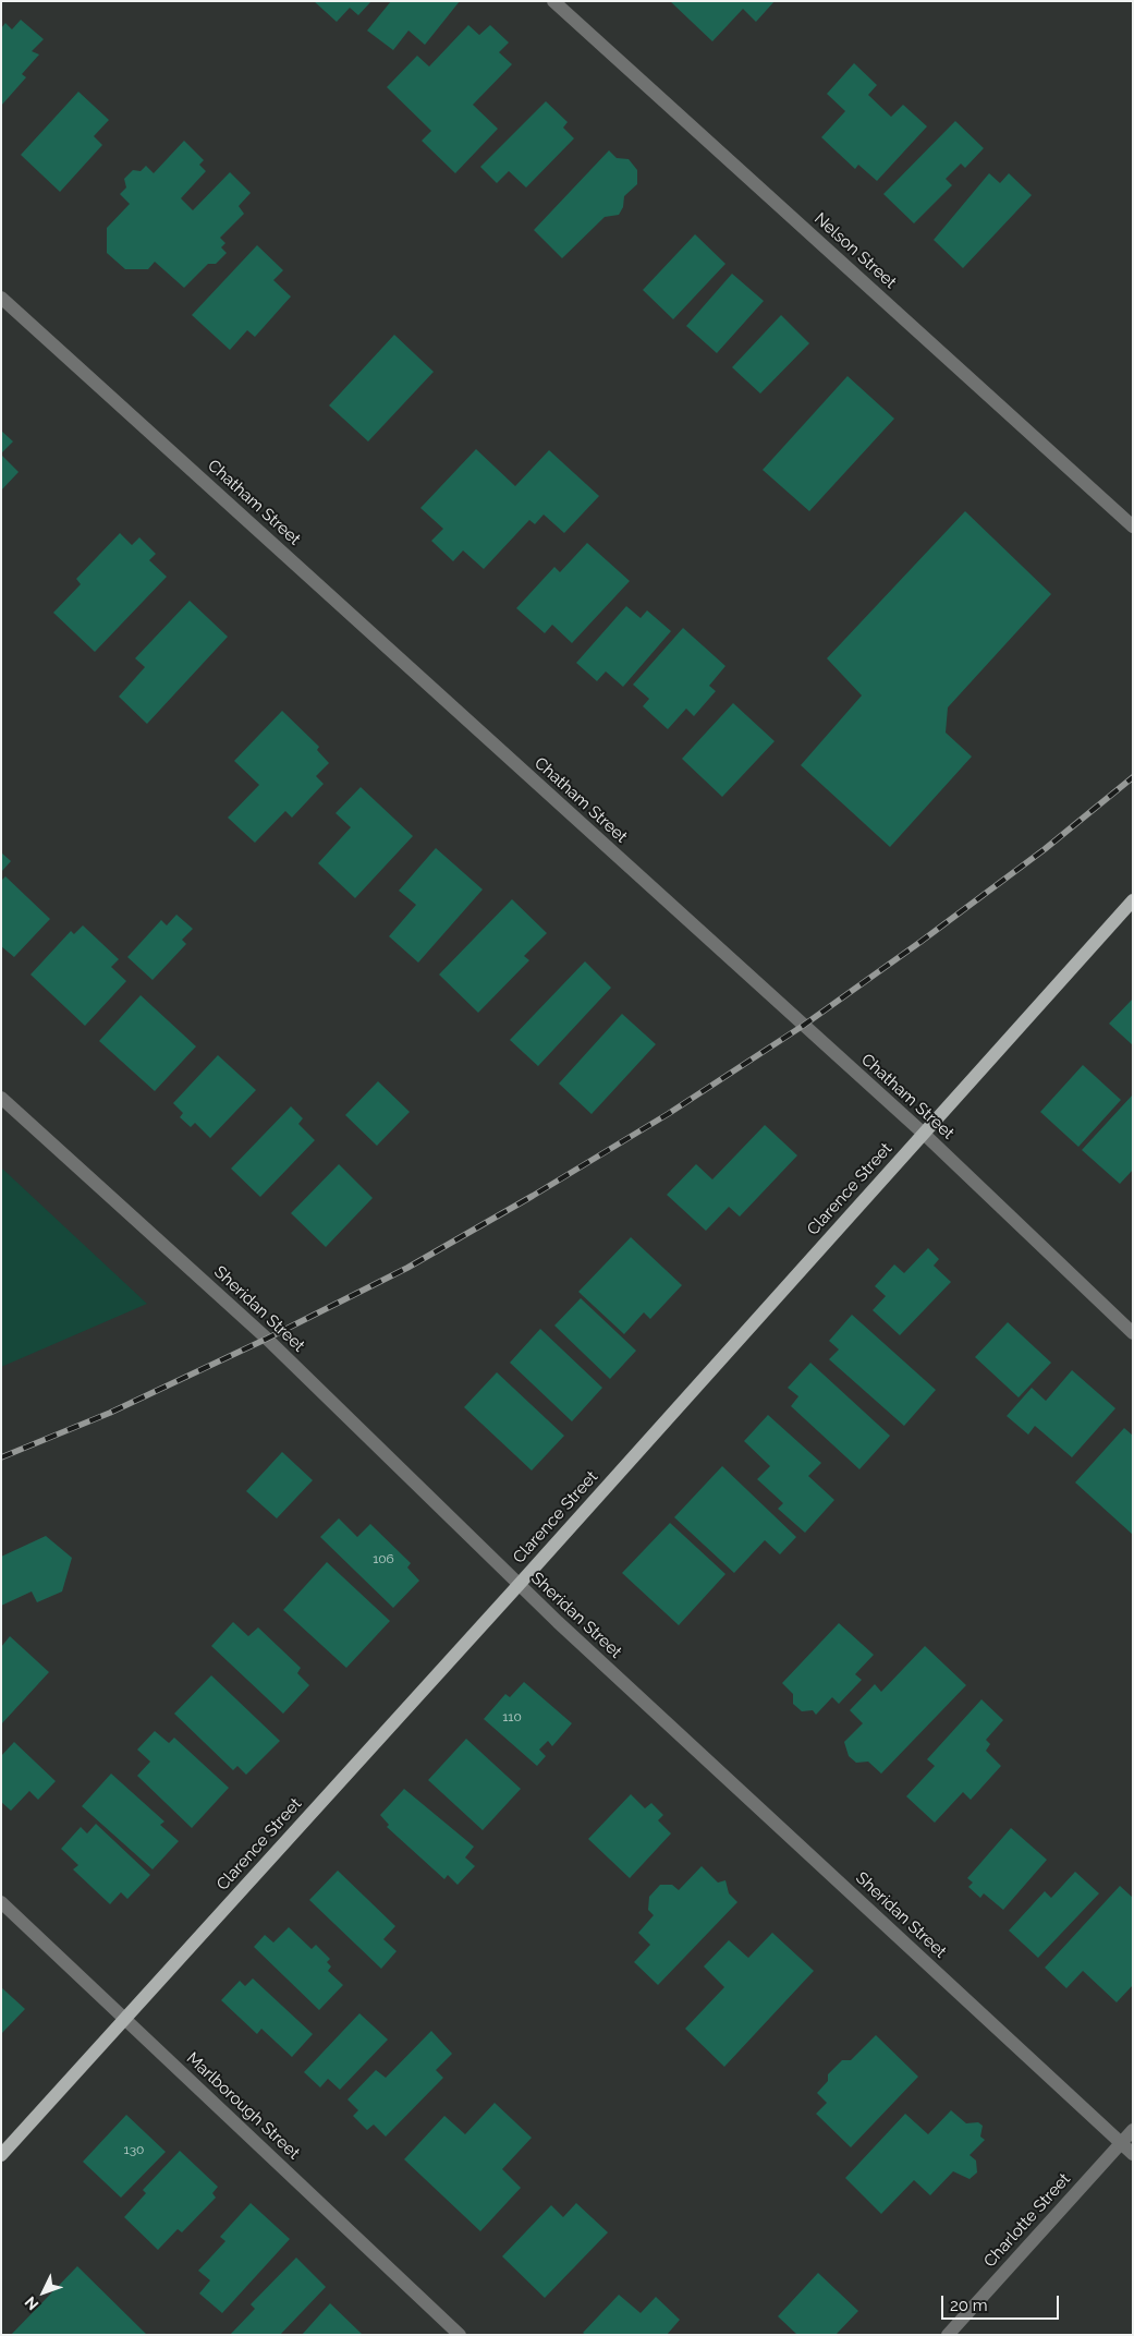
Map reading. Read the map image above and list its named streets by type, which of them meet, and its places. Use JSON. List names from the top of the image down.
{
  "streets": {
    "main road": ["Clarence Street"],
    "street": [
      "Nelson Street",
      "Chatham Street",
      "Sheridan Street",
      "Marlborough Street",
      "Charlotte Street"
    ]
  },
  "crossings": [
    ["Chatham Street", "Clarence Street"],
    ["Clarence Street", "Sheridan Street"],
    ["Clarence Street", "Marlborough Street"],
    ["Sheridan Street", "Charlotte Street"]
  ],
  "house_numbers": ["106", "110", "130"],
  "scale_bar": "20 m",
  "north": "bottom left"
}
